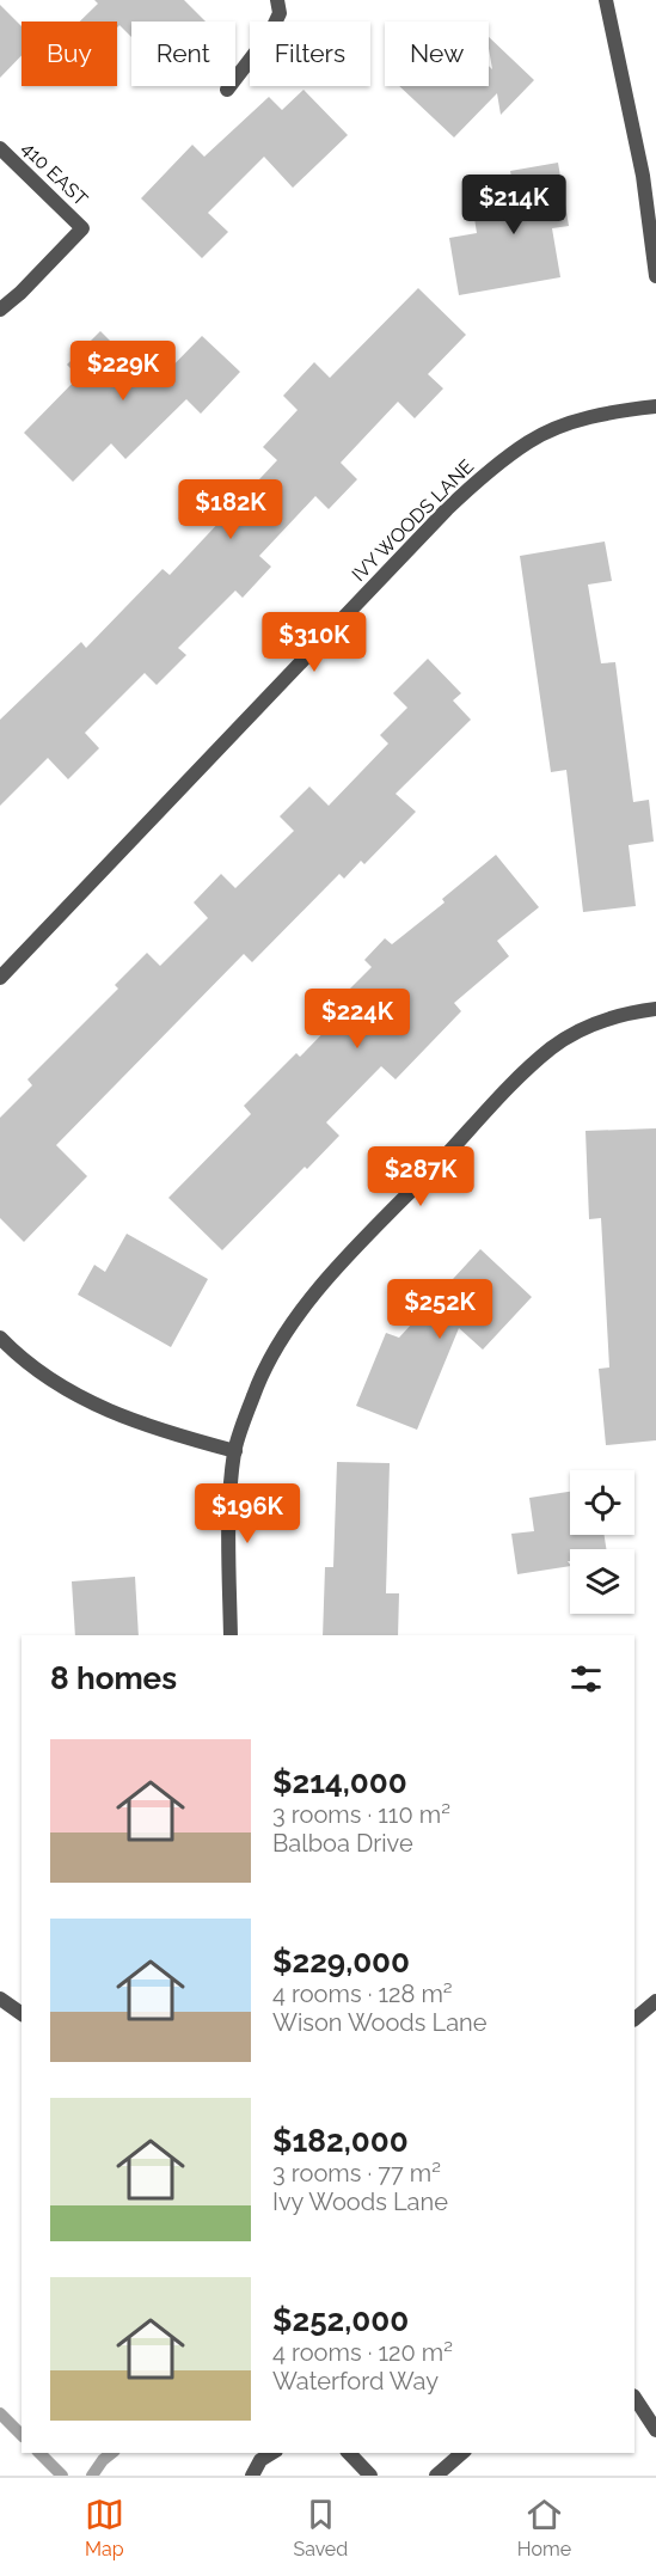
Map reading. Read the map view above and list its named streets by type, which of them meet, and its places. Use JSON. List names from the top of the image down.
{
  "streets": {
    "street": ["410 EAST", "IVY WOODS LANE"]
  },
  "page": {
    "chip": [
      "Buy",
      "Rent",
      "Filters",
      "New"
    ],
    "price": [
      "$214K",
      "$229K",
      "$182K",
      "$310K",
      "$224K",
      "$287K",
      "$252K",
      "$196K"
    ],
    "heading": "8 homes",
    "list": [
      {
        "name": "$214,000",
        "note": "3 rooms · 110 m² · Balboa Drive"
      },
      {
        "name": "$229,000",
        "note": "4 rooms · 128 m² · Wison Woods Lane"
      },
      {
        "name": "$182,000",
        "note": "3 rooms · 77 m² · Ivy Woods Lane"
      },
      {
        "name": "$252,000",
        "note": "4 rooms · 120 m² · Waterford Way"
      }
    ],
    "tabs": ["Map", "Saved", "Home"]
  }
}
